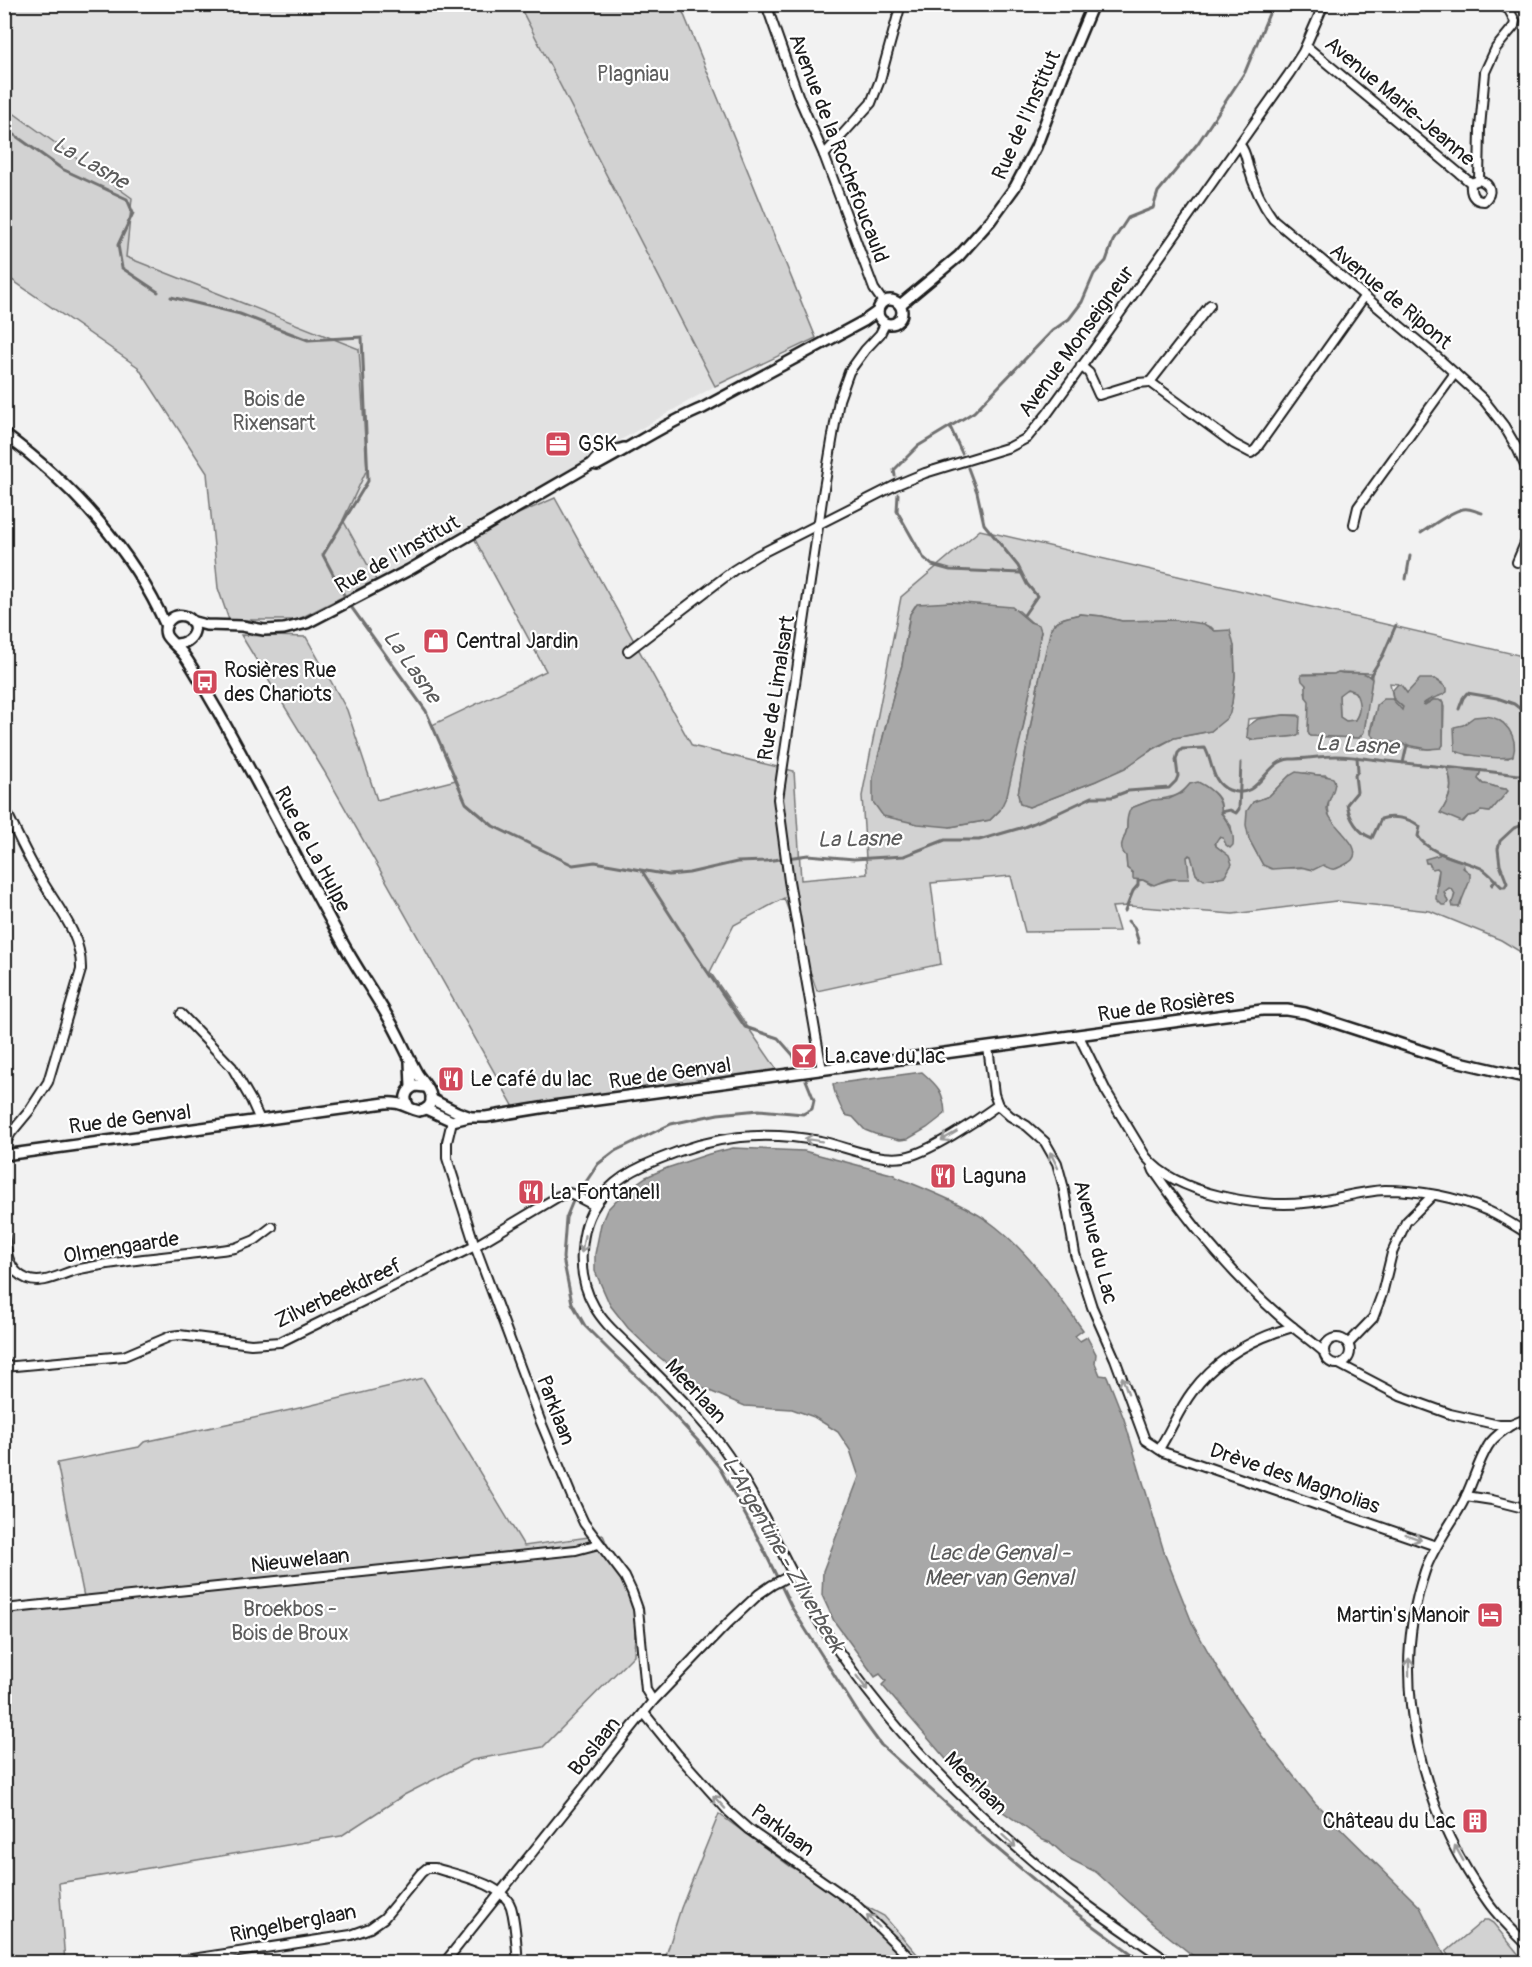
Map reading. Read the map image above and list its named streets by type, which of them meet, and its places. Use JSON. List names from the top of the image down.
{
  "streets": {
    "street": [
      "Avenue Marie-Jeanne",
      "Rue de l'Institut",
      "Avenue de la Rochefoucauld",
      "Avenue de Ripont",
      "Avenue Monseigneur",
      "Rue de Limalsart",
      "Rue de La Hulpe",
      "Rue de Rosières",
      "Rue de Genval",
      "Avenue du Lac",
      "Olmengaarde",
      "Zilverbeekdreef",
      "Meerlaan",
      "Parklaan",
      "Drève des Magnolias",
      "Nieuwelaan",
      "Boslaan",
      "Ringelberglaan"
    ]
  },
  "crossings": [
    ["Avenue Marie-Jeanne", "Avenue Monseigneur"],
    ["Rue de l'Institut", "Avenue de la Rochefoucauld"],
    ["Rue de l'Institut", "Rue de Limalsart"],
    ["Rue de l'Institut", "Rue de La Hulpe"],
    ["Avenue de la Rochefoucauld", "Rue de Limalsart"],
    ["Avenue de Ripont", "Avenue Monseigneur"],
    ["Avenue Monseigneur", "Rue de Limalsart"],
    ["Rue de Limalsart", "Rue de Rosières"],
    ["Rue de La Hulpe", "Rue de Genval"],
    ["Rue de Rosières", "Rue de Genval"],
    ["Rue de Genval", "Parklaan"],
    ["Avenue du Lac", "Meerlaan"],
    ["Avenue du Lac", "Drève des Magnolias"],
    ["Zilverbeekdreef", "Meerlaan"],
    ["Zilverbeekdreef", "Parklaan"],
    ["Meerlaan", "Boslaan"],
    ["Parklaan", "Nieuwelaan"],
    ["Parklaan", "Boslaan"],
    ["Boslaan", "Ringelberglaan"]
  ],
  "one_way": ["Avenue du Lac", "Parklaan", "Drève des Magnolias"],
  "water": ["La Lasne", "Lac de Genval - Meer van Genval", "L'Argentine - Zilverbeek"],
  "parks": ["Plagniau", "Bois de Rixensart", "Broekbos - Bois de Broux"],
  "places": {
    "office": ["GSK"],
    "shop": ["Central Jardin"],
    "bus stop": ["Rosières Rue des Chariots"],
    "bar": ["La cave du lac"],
    "restaurant": ["Le café du lac", "Laguna", "La Fontanell"],
    "hotel": ["Martin's Manoir"],
    "building": ["Château du Lac"]
  }
}
